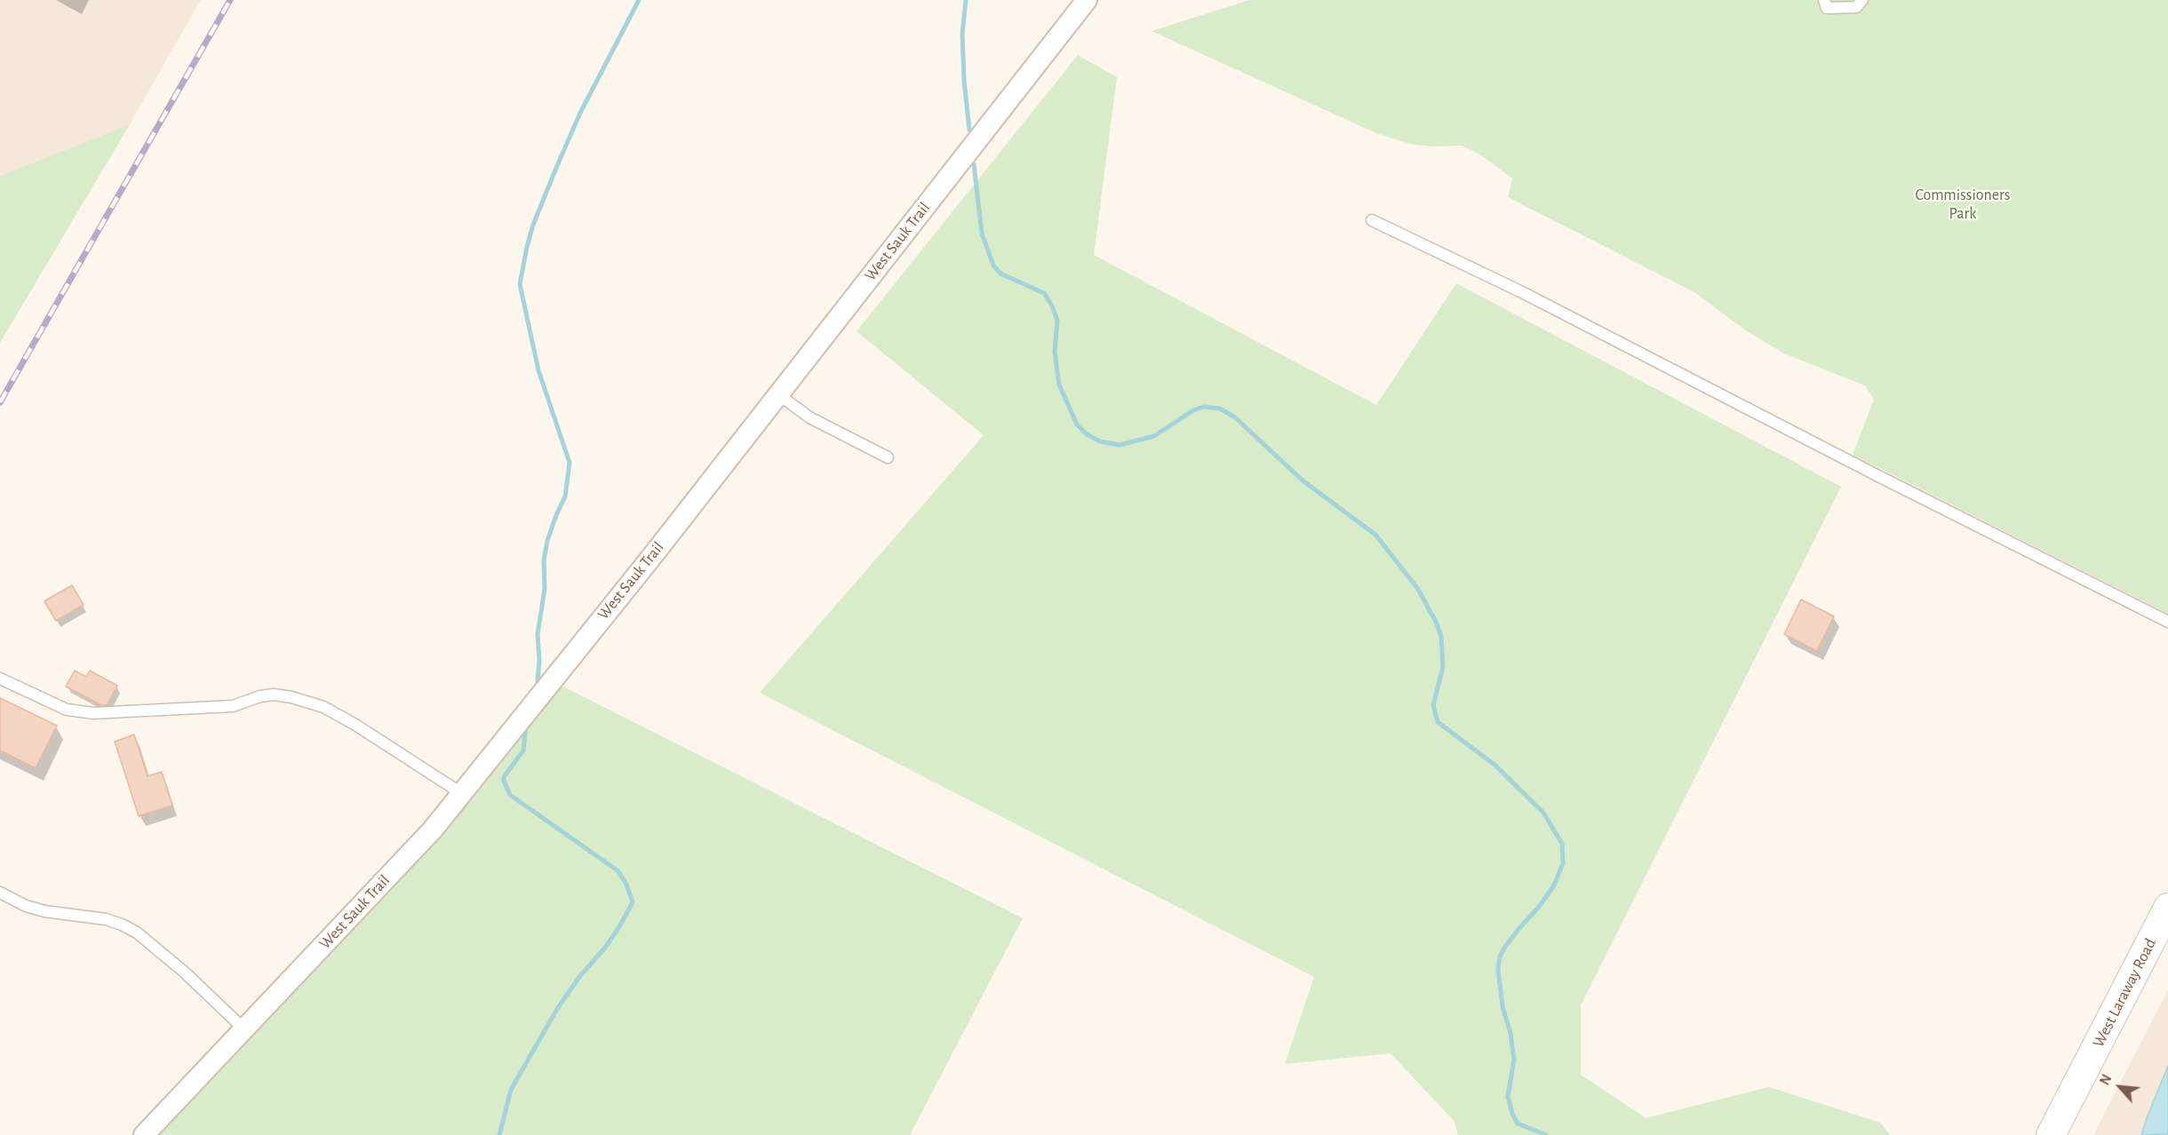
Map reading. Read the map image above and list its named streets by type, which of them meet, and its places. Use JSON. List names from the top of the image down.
{
  "streets": {
    "main road": ["West Laraway Road"],
    "street": ["West Sauk Trail"]
  },
  "parks": ["Commissioners Park"],
  "north": "top left"
}
